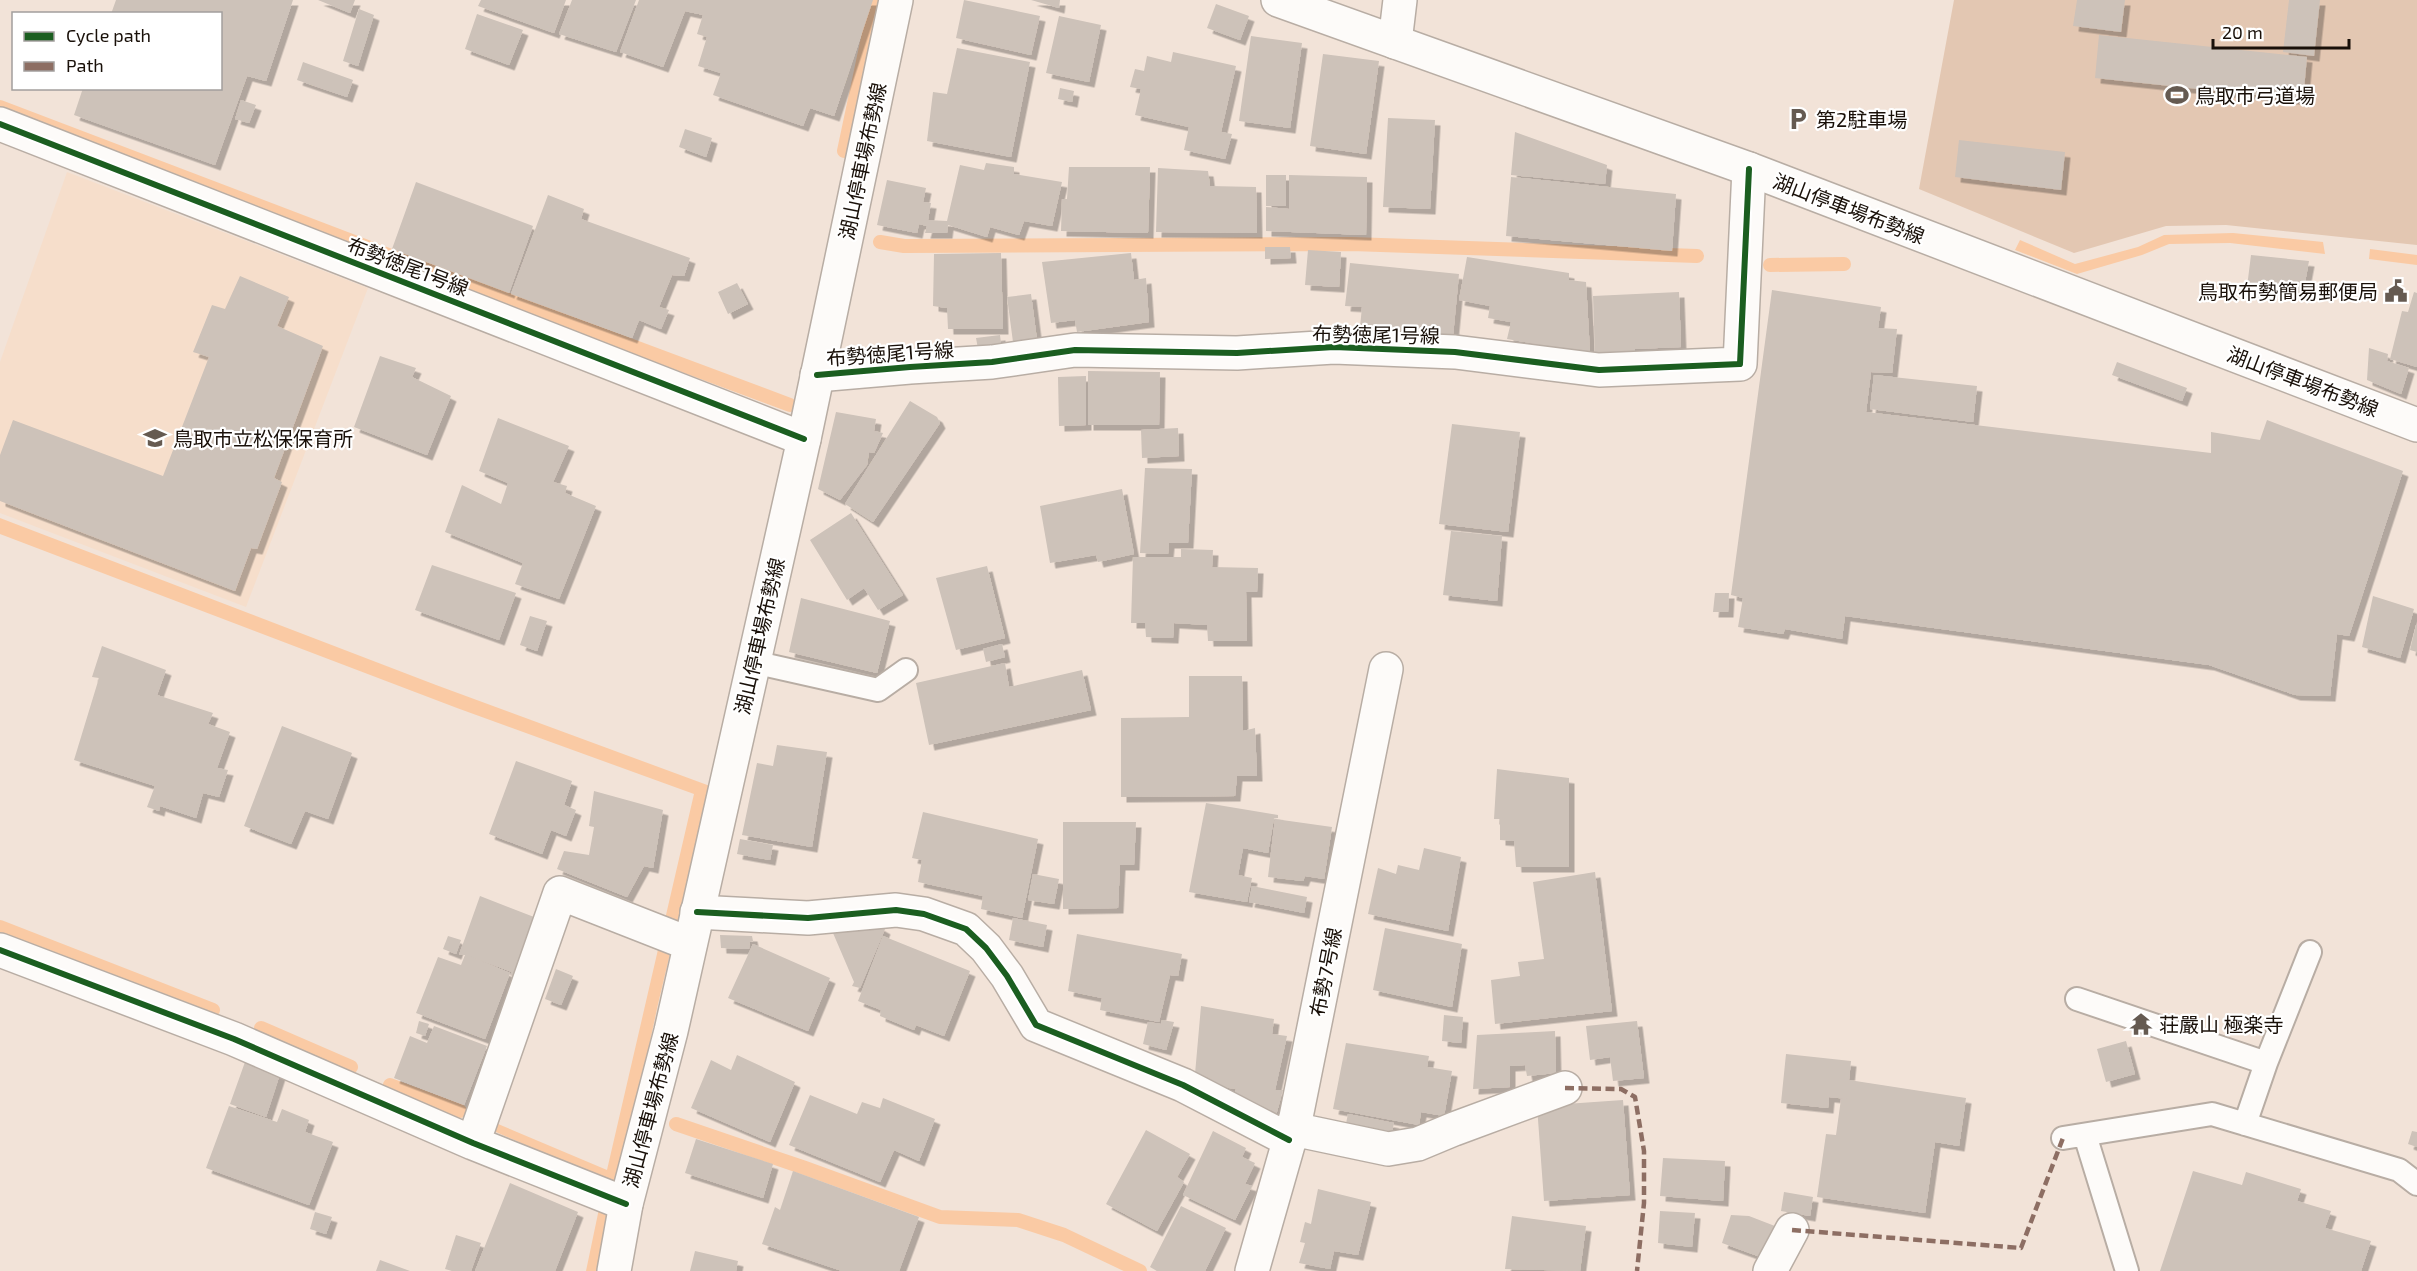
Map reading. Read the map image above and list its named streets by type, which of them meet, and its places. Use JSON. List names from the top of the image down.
{
  "streets": {
    "street": ["湖山停車場布勢線", "布勢徳尾1号線", "布勢7号線"]
  },
  "crossings": [
    ["湖山停車場布勢線", "布勢徳尾1号線"]
  ],
  "places": {
    "sports": ["鳥取市弓道場"],
    "parking": ["第2駐車場"],
    "public building": ["鳥取布勢簡易郵便局"],
    "school or university": ["鳥取市立松保保育所"],
    "temple": ["荘嚴山 極楽寺"]
  },
  "legend": ["Cycle path", "Path"],
  "scale_bar": "20 m"
}
